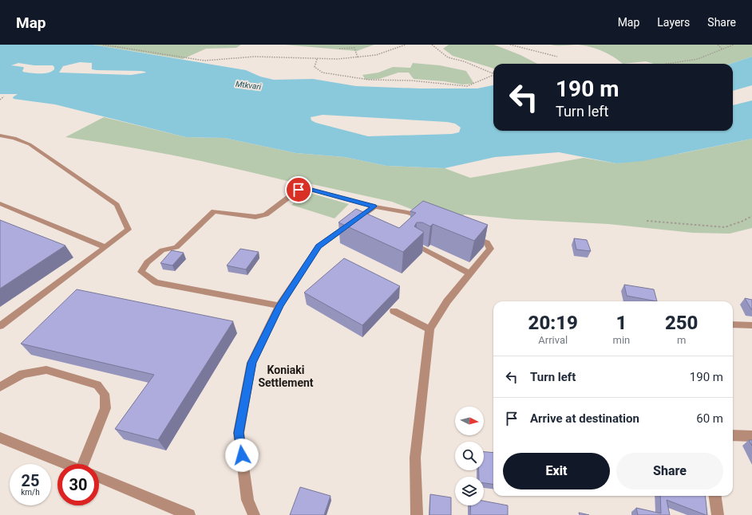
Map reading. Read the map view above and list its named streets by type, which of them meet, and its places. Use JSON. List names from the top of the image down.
{
  "districts": ["Koniaki Settlement"],
  "water": ["Mtkvari"],
  "north": "right",
  "page": {
    "header": "Map",
    "nav": ["Map", "Layers", "Share"],
    "turn": ["190 m", "Turn left"],
    "eta": [
      "20:19",
      "Arrival",
      "1",
      "min",
      "250",
      "m"
    ],
    "list": [
      {
        "name": "Turn left",
        "value": "190 m"
      },
      {
        "name": "Arrive at destination",
        "value": "60 m"
      }
    ],
    "buttons": ["Exit", "Share"],
    "speed": "25 km/h",
    "limit": "30"
  }
}
